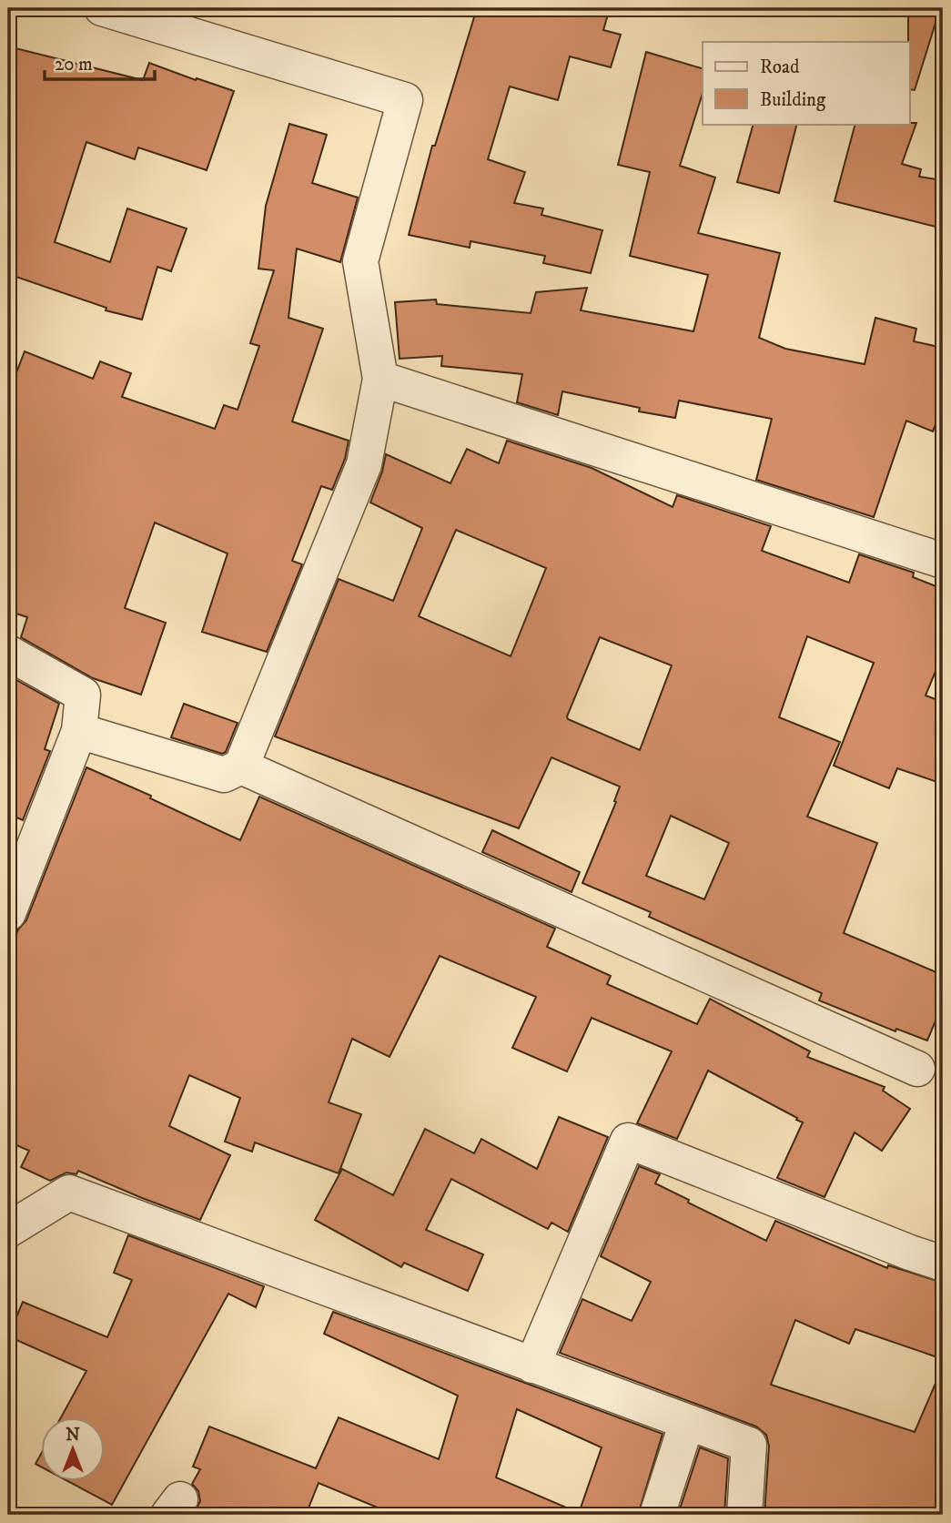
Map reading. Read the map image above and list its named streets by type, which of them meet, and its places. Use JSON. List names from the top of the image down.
{
  "legend": ["Road", "Building"],
  "scale_bar": "20 m",
  "north": "top"
}
